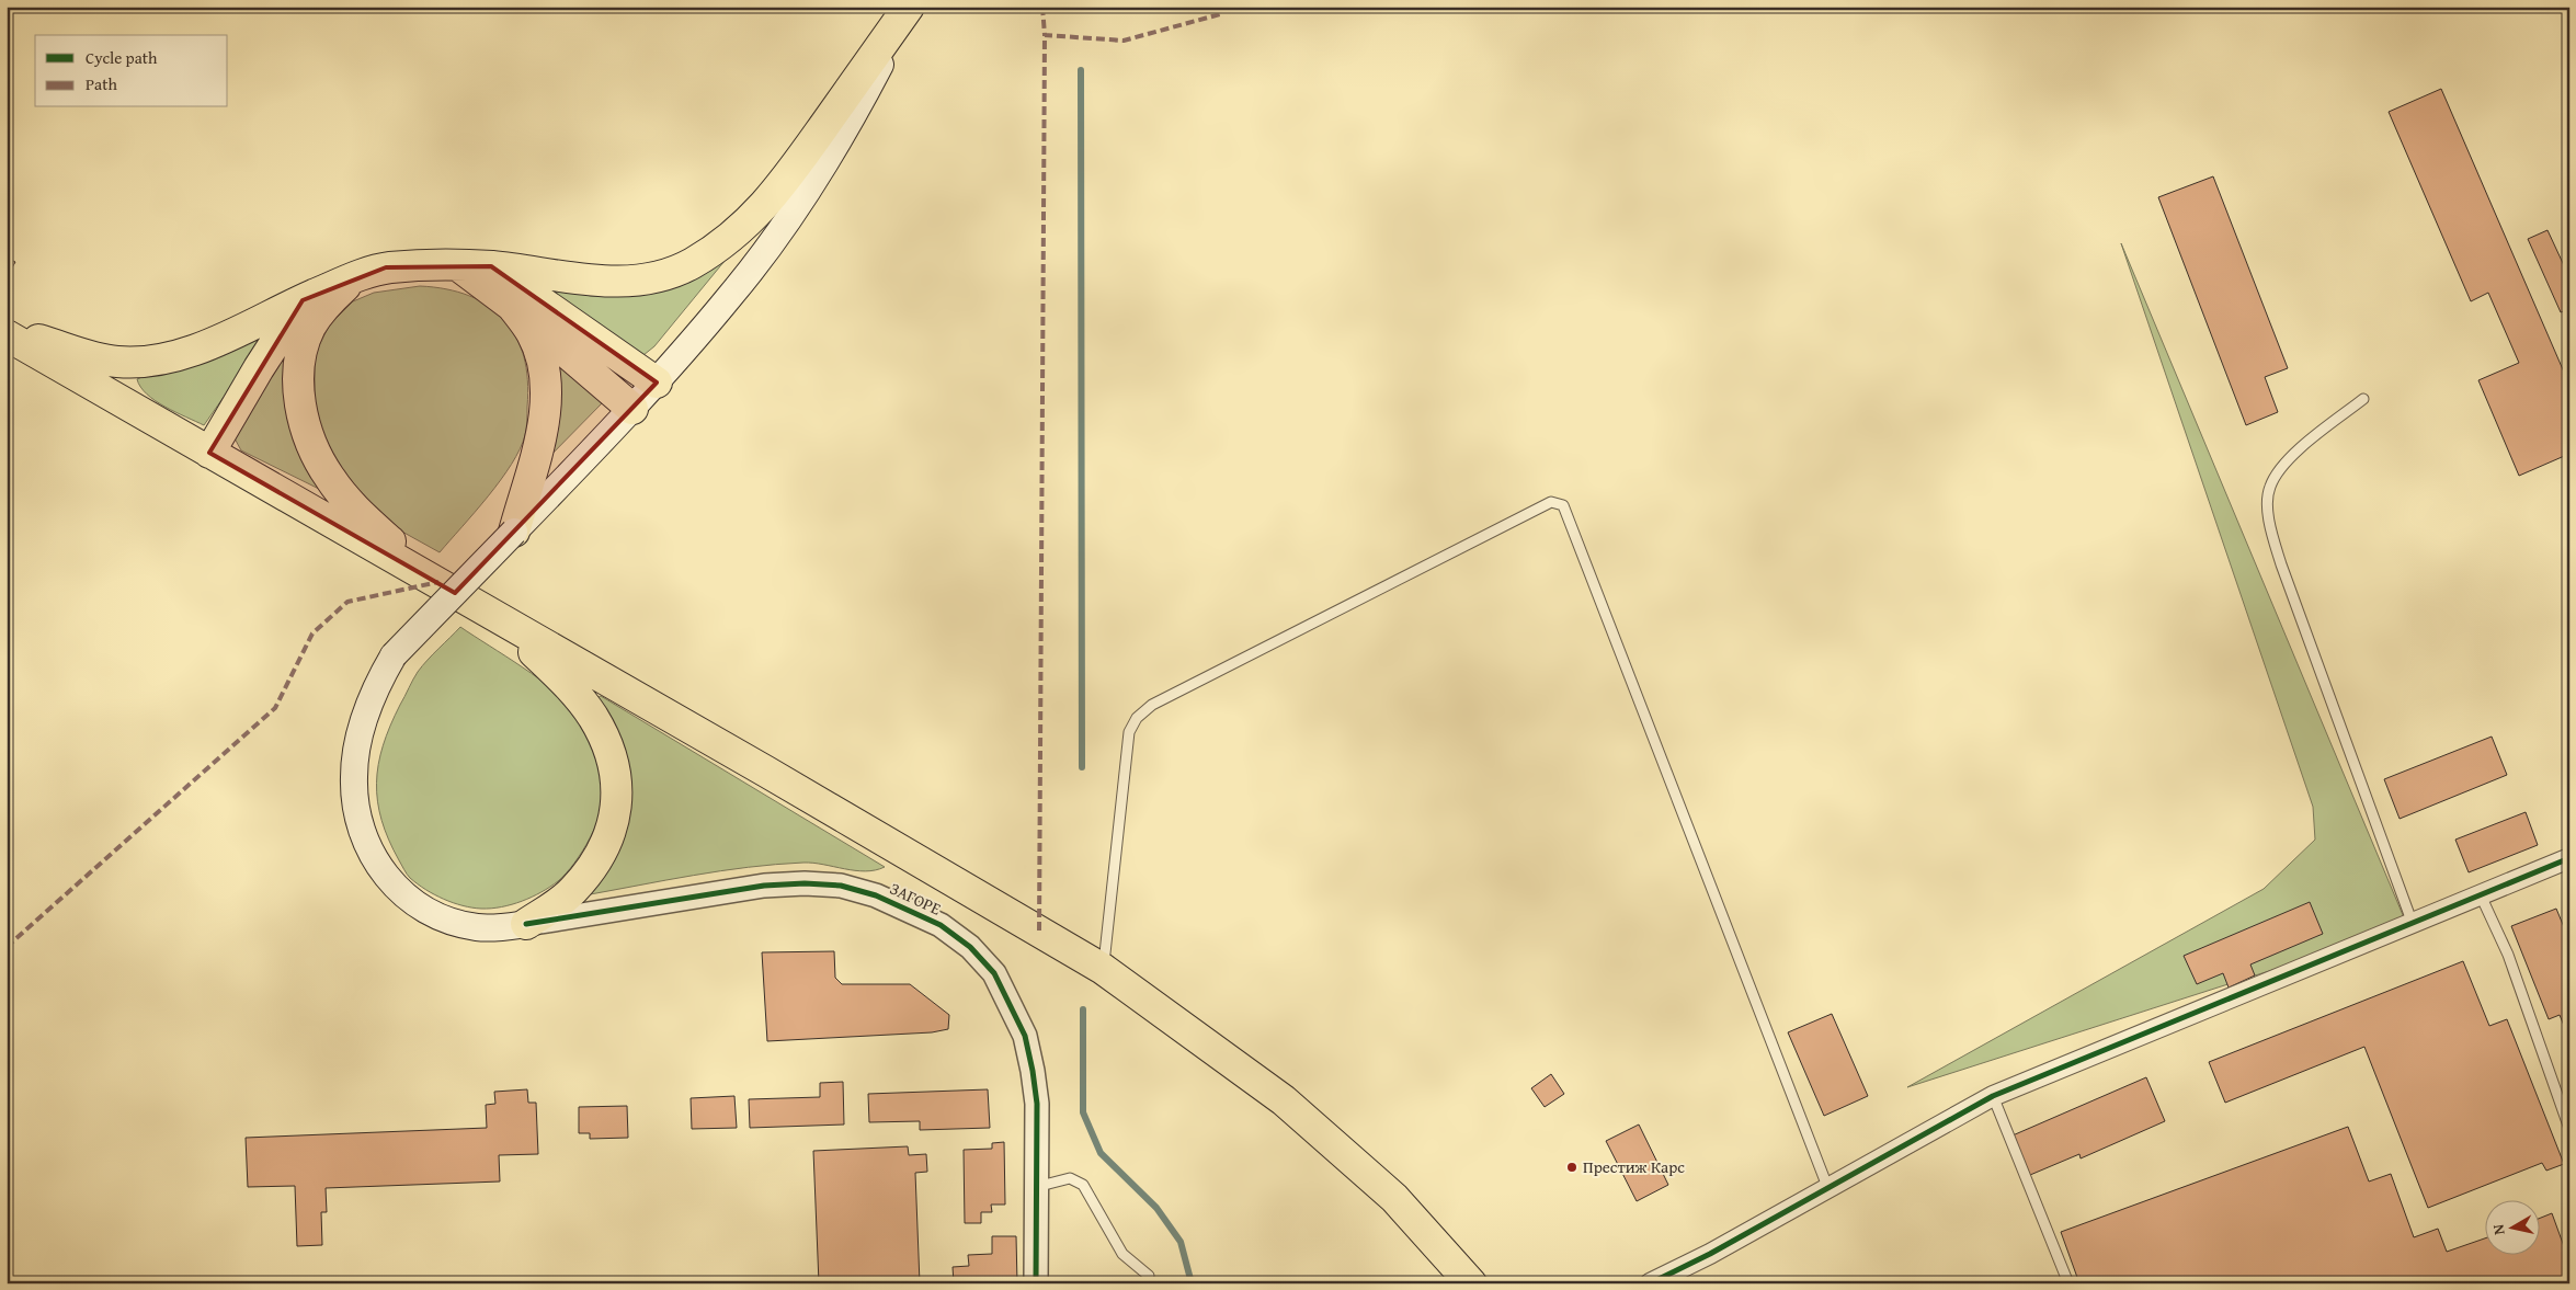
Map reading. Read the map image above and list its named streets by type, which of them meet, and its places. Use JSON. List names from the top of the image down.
{
  "streets": {
    "street": ["ЗАГОРЕ"]
  },
  "places": ["Престиж Карс"],
  "legend": ["Cycle path", "Path"],
  "north": "left"
}
